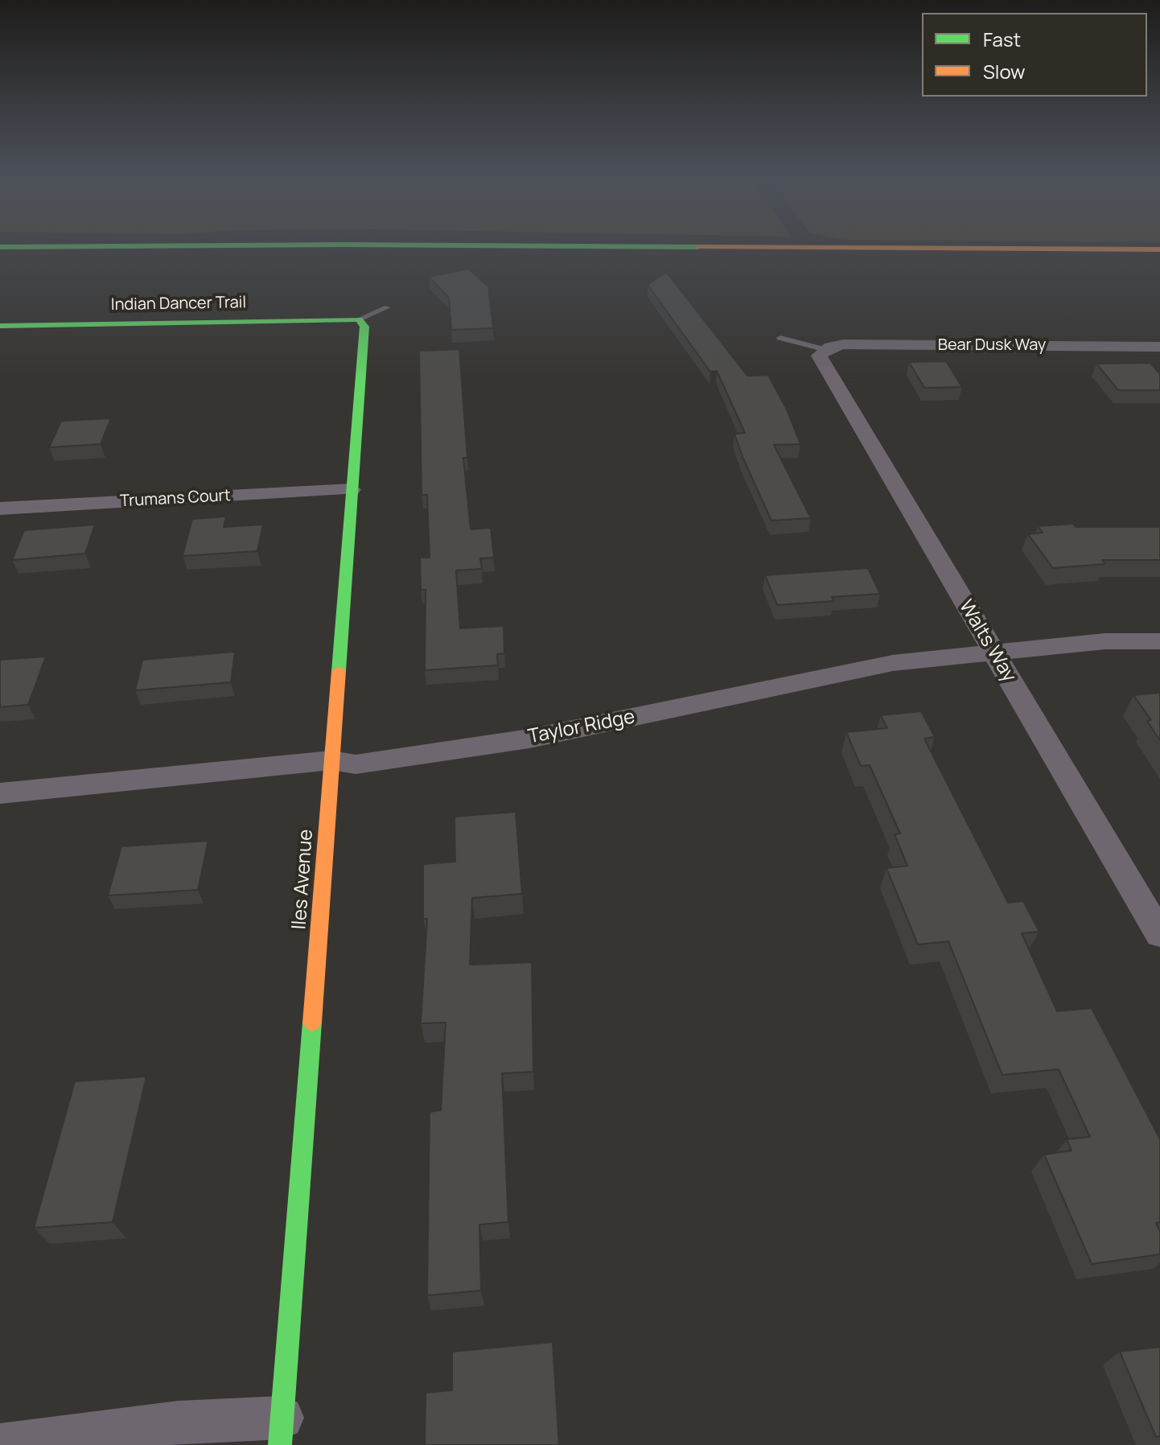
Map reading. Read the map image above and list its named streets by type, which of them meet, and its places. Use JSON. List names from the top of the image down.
{
  "streets": {
    "street": [
      "Indian Dancer Trail",
      "Bear Dusk Way",
      "Trumans Court",
      "Walts Way",
      "Taylor Ridge",
      "Iles Avenue"
    ]
  },
  "crossings": [
    ["Indian Dancer Trail", "Iles Avenue"],
    ["Bear Dusk Way", "Walts Way"],
    ["Trumans Court", "Iles Avenue"],
    ["Walts Way", "Taylor Ridge"],
    ["Taylor Ridge", "Iles Avenue"]
  ],
  "legend": ["Fast", "Slow"]
}
